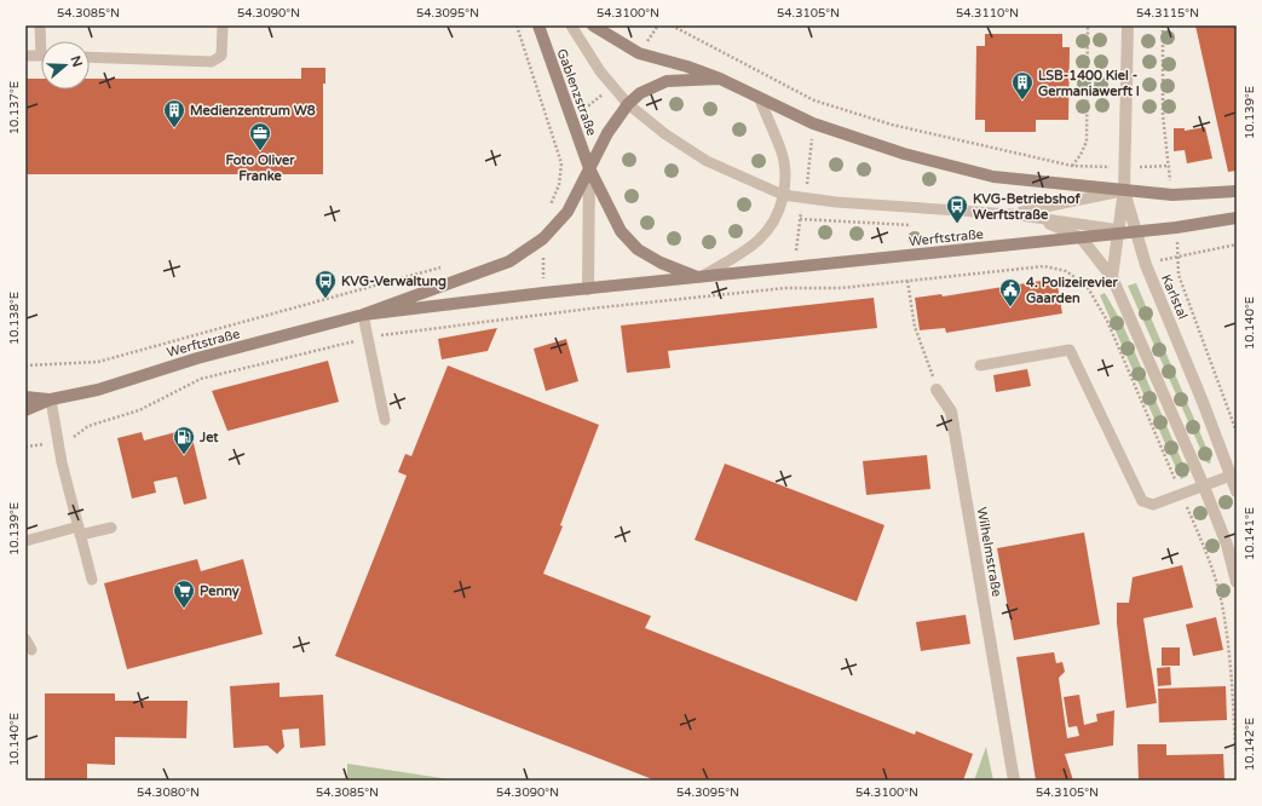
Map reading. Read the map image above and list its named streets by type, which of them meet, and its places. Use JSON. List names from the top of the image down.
{
  "streets": {
    "main road": ["Gablenzstraße", "Werftstraße"],
    "street": ["Karlstal", "Wilhelmstraße"]
  },
  "crossings": [
    ["Gablenzstraße", "Werftstraße"],
    ["Werftstraße", "Karlstal"]
  ],
  "places": {
    "building": ["LSB-1400 Kiel - Germaniawerft I", "Medienzentrum W8"],
    "office": ["Foto Oliver Franke"],
    "bus stop": ["KVG-Betriebshof Werftstraße", "KVG-Verwaltung"],
    "public building": ["4. Polizeirevier Gaarden"],
    "fuel station": ["Jet"],
    "supermarket": ["Penny"]
  },
  "north": "right",
  "coordinates": [
    "54.3085°N",
    "54.3090°N",
    "54.3095°N",
    "54.3100°N",
    "54.3105°N",
    "54.3110°N",
    "54.3115°N",
    "10.137°E",
    "10.139°E",
    "10.138°E",
    "10.140°E",
    "10.141°E",
    "10.142°E",
    "54.3080°N"
  ]
}
